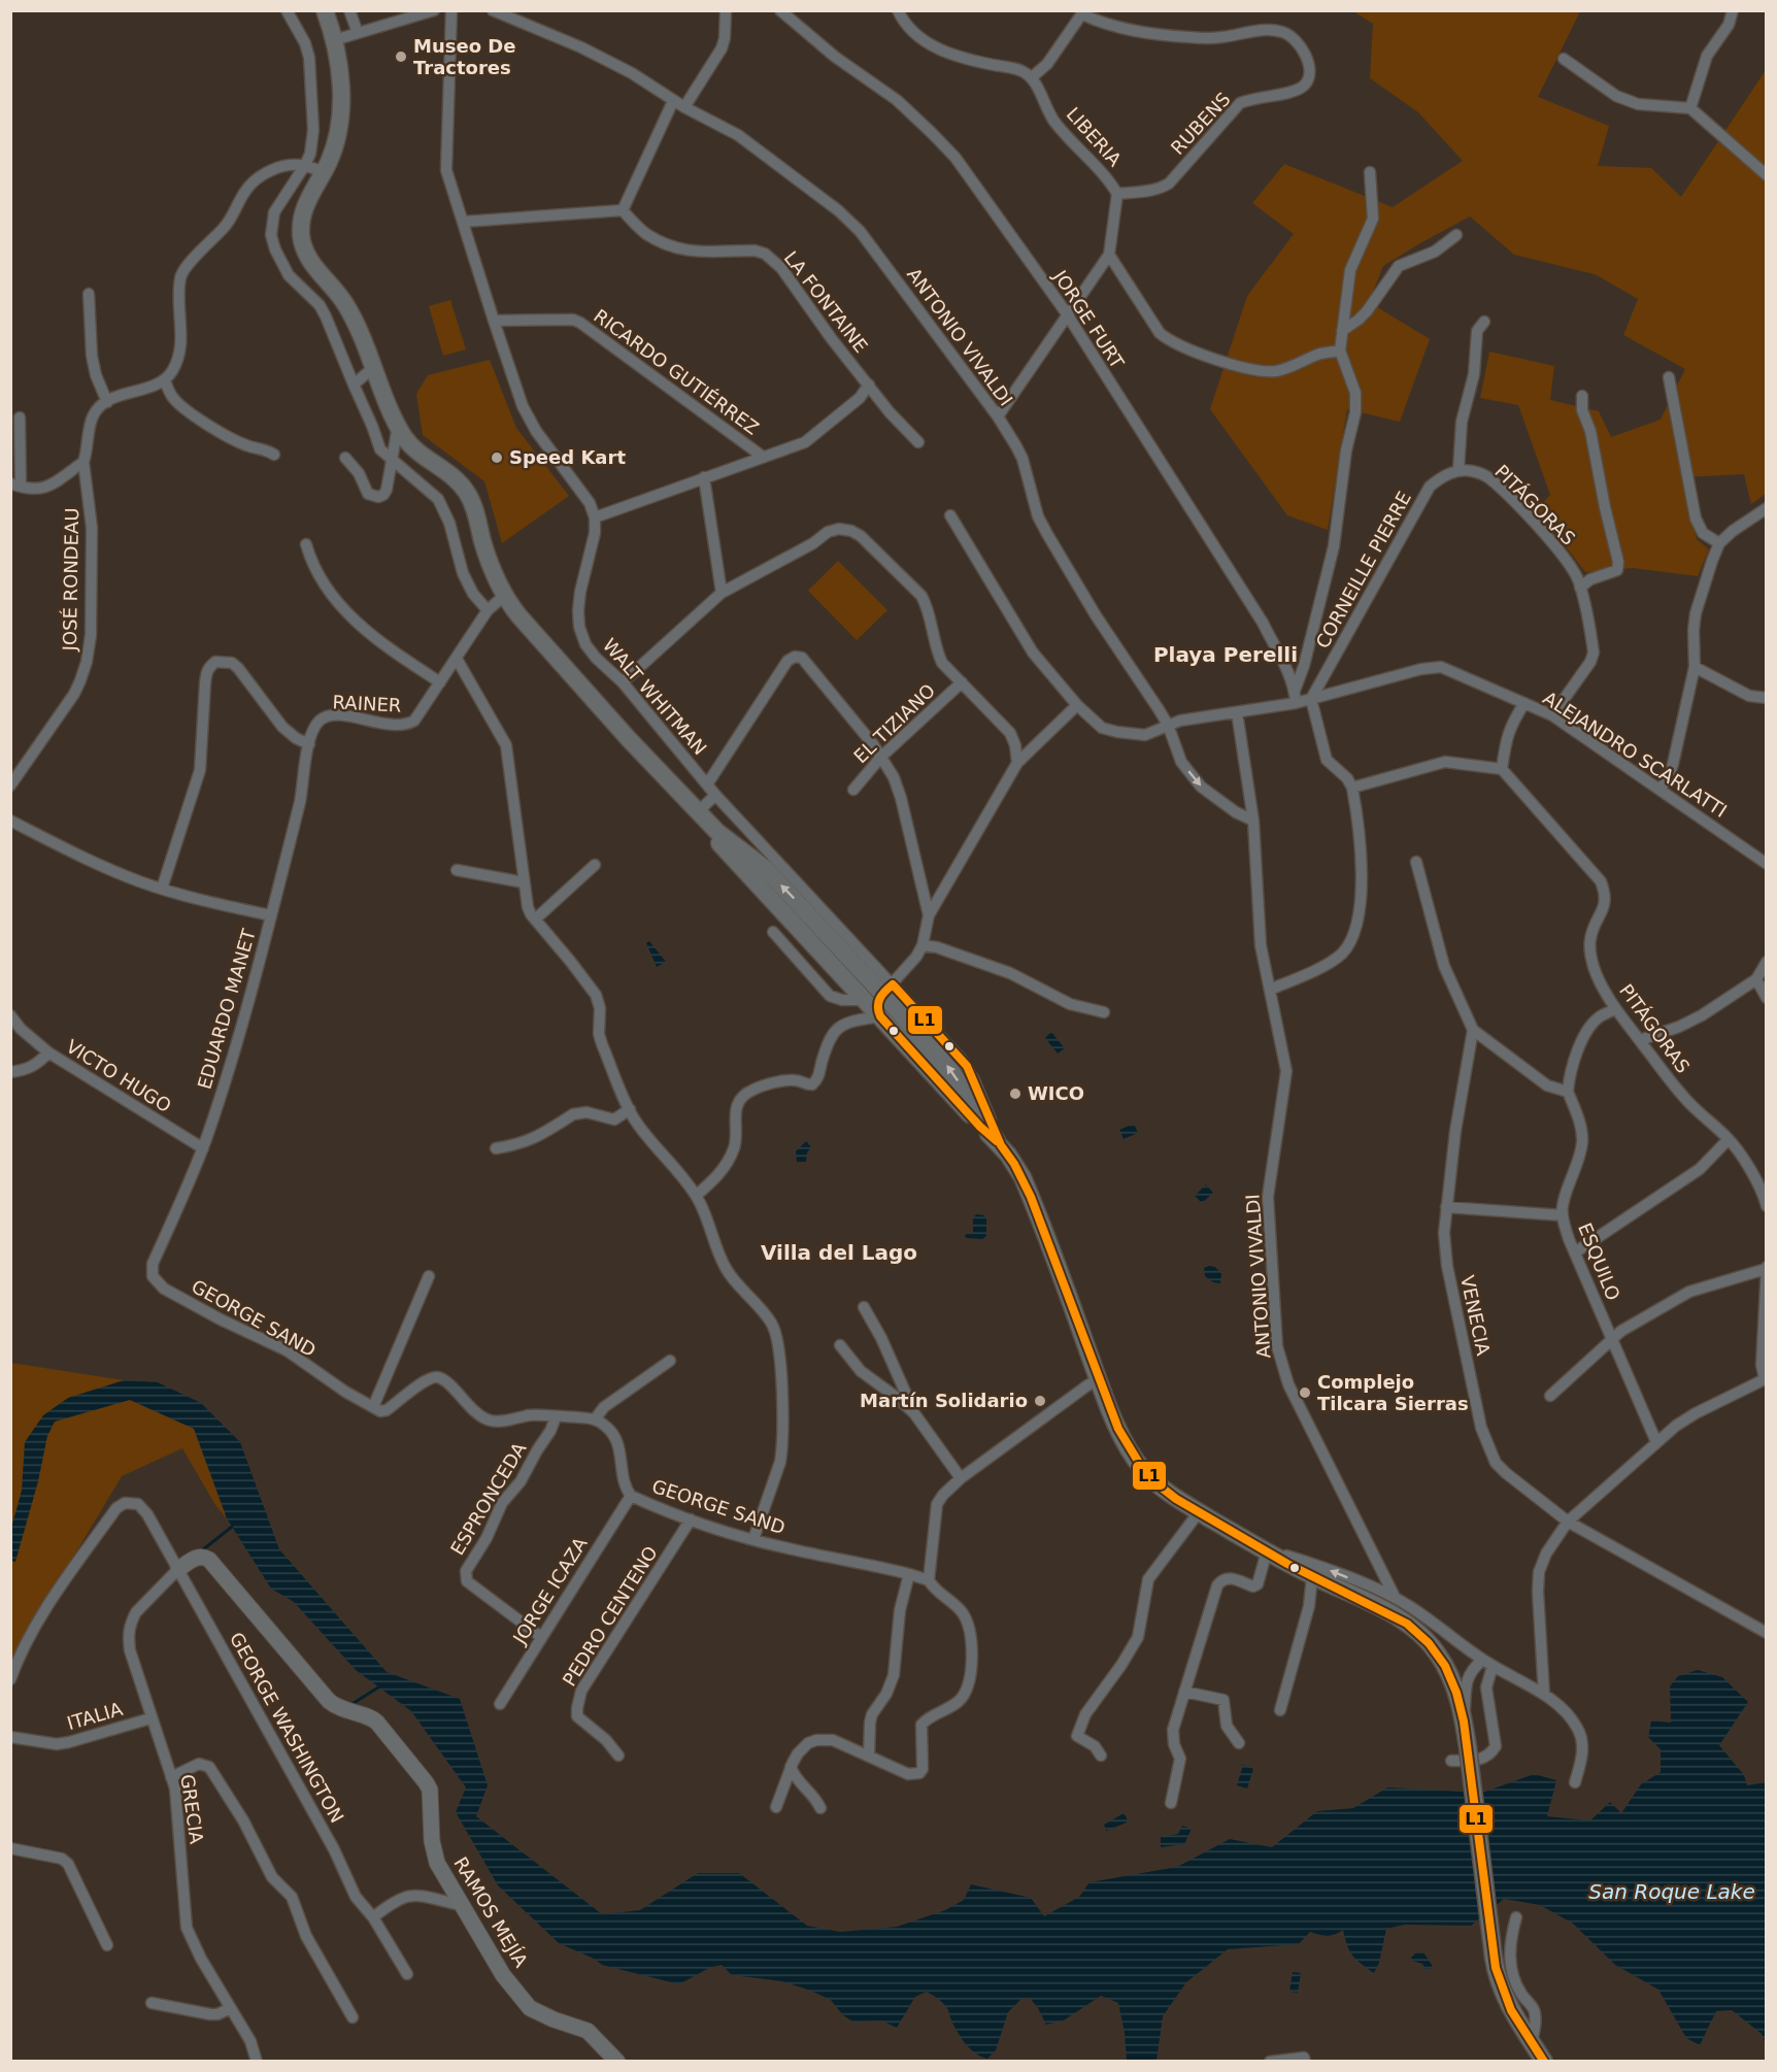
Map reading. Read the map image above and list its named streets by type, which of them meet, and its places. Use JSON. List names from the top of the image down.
{
  "streets": {
    "street": [
      "RUBENS",
      "LIBERIA",
      "LA FONTAINE",
      "JORGE FURT",
      "ANTONIO VIVALDI",
      "RICARDO GUTIÉRREZ",
      "PITÁGORAS",
      "CORNEILLE PIERRE",
      "JOSÉ RONDEAU",
      "WALT WHITMAN",
      "RAINER",
      "EL TIZIANO",
      "ALEJANDRO SCARLATTI",
      "EDUARDO MANET",
      "VICTO HUGO",
      "ESQUILO",
      "VENECIA",
      "GEORGE SAND",
      "ESPRONCEDA",
      "JORGE ICAZA",
      "PEDRO CENTENO",
      "ITALIA",
      "GEORGE WASHINGTON",
      "GRECIA",
      "RAMOS MEJÍA"
    ]
  },
  "crossings": [
    ["RUBENS", "LIBERIA"],
    ["JORGE FURT", "ALEJANDRO SCARLATTI"],
    ["ANTONIO VIVALDI", "ALEJANDRO SCARLATTI"],
    ["PITÁGORAS", "CORNEILLE PIERRE"],
    ["PITÁGORAS", "ALEJANDRO SCARLATTI"],
    ["CORNEILLE PIERRE", "ALEJANDRO SCARLATTI"],
    ["RAINER", "EDUARDO MANET"],
    ["EDUARDO MANET", "VICTO HUGO"],
    ["EDUARDO MANET", "GEORGE SAND"],
    ["GEORGE SAND", "JORGE ICAZA"],
    ["GEORGE SAND", "PEDRO CENTENO"],
    ["ESPRONCEDA", "JORGE ICAZA"],
    ["ITALIA", "GRECIA"],
    ["GEORGE WASHINGTON", "GRECIA"],
    ["GEORGE WASHINGTON", "RAMOS MEJÍA"],
    ["GRECIA", "RAMOS MEJÍA"]
  ],
  "districts": ["Playa Perelli", "Villa del Lago"],
  "water": ["San Roque Lake"],
  "places": [
    "Museo De Tractores",
    "Speed Kart",
    "WICO",
    "Complejo Tilcara Sierras",
    "Martín Solidario"
  ],
  "lines": ["transit line L1"]
}
